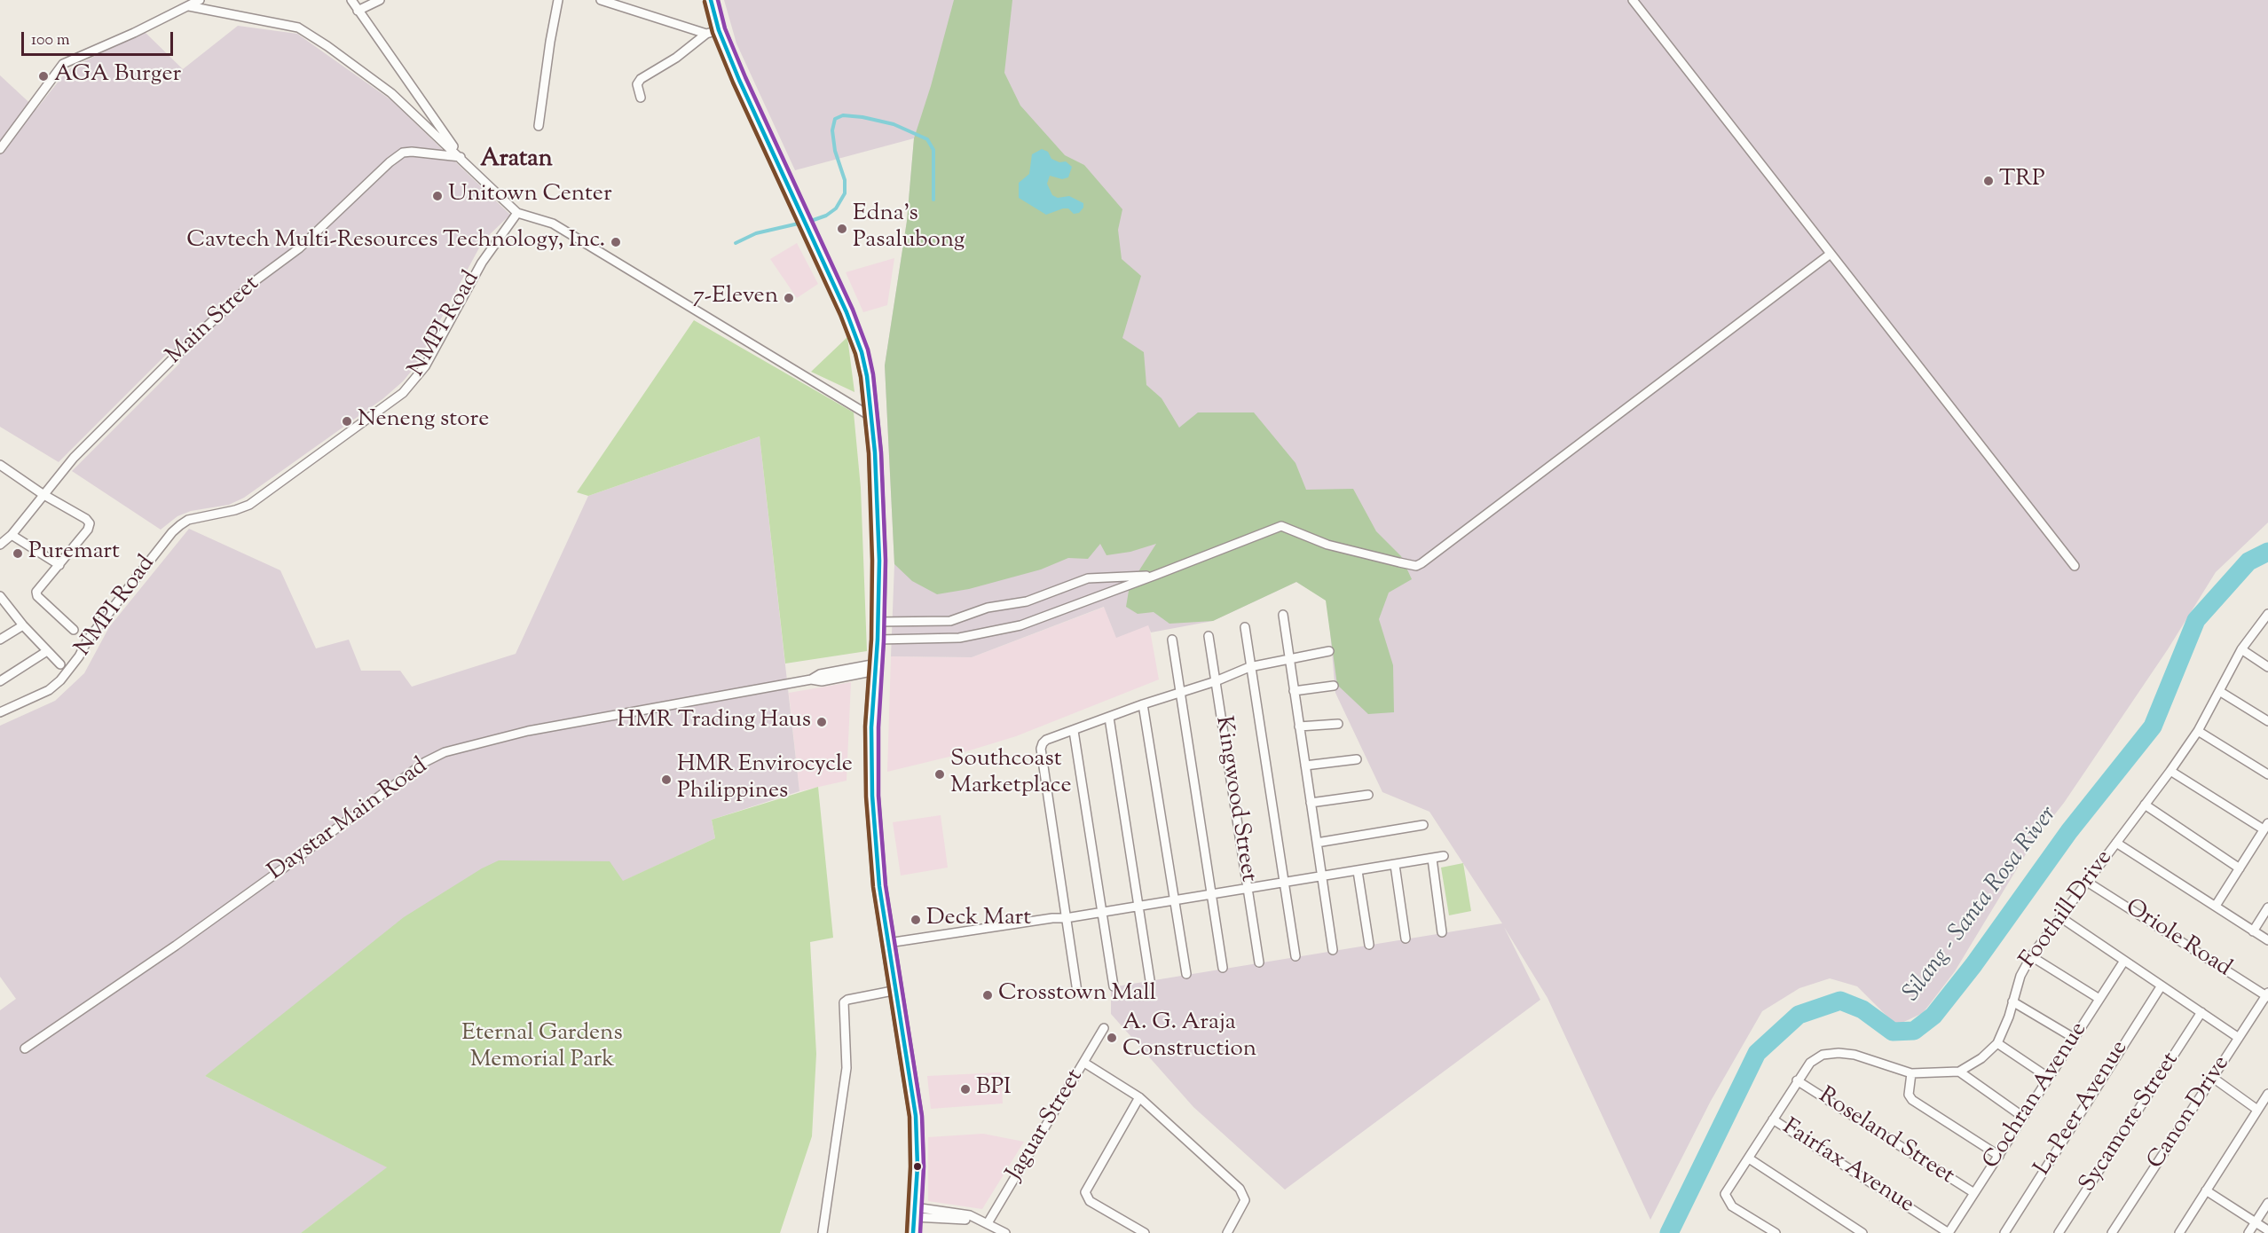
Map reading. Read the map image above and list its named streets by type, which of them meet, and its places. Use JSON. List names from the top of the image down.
{
  "streets": {
    "street": [
      "Main Street",
      "NMPI Road",
      "Kingwood Street",
      "Daystar Main Road",
      "Foothill Drive",
      "Oriole Road",
      "Cochran Avenue",
      "La Peer Avenue",
      "Canon Drive",
      "Sycamore Street",
      "Jaguar Street",
      "Roseland Street",
      "Fairfax Avenue"
    ]
  },
  "crossings": [
    ["Foothill Drive", "Oriole Road"],
    ["Foothill Drive", "Roseland Street"],
    ["Foothill Drive", "Fairfax Avenue"],
    ["Oriole Road", "Canon Drive"],
    ["Cochran Avenue", "Roseland Street"],
    ["Cochran Avenue", "Fairfax Avenue"]
  ],
  "districts": ["Aratan"],
  "water": ["Silang - Santa Rosa River"],
  "parks": ["Eternal Gardens Memorial Park"],
  "places": [
    "AGA Burger",
    "TRP",
    "Unitown Center",
    "Edna's Pasalubong",
    "Cavtech Multi-Resources Technology, Inc.",
    "7-Eleven",
    "Neneng store",
    "Puremart",
    "HMR Trading Haus",
    "Southcoast Marketplace",
    "HMR Envirocycle Philippines",
    "Deck Mart",
    "Crosstown Mall",
    "A. G. Araja Construction",
    "BPI"
  ],
  "scale_bar": "100 m"
}
